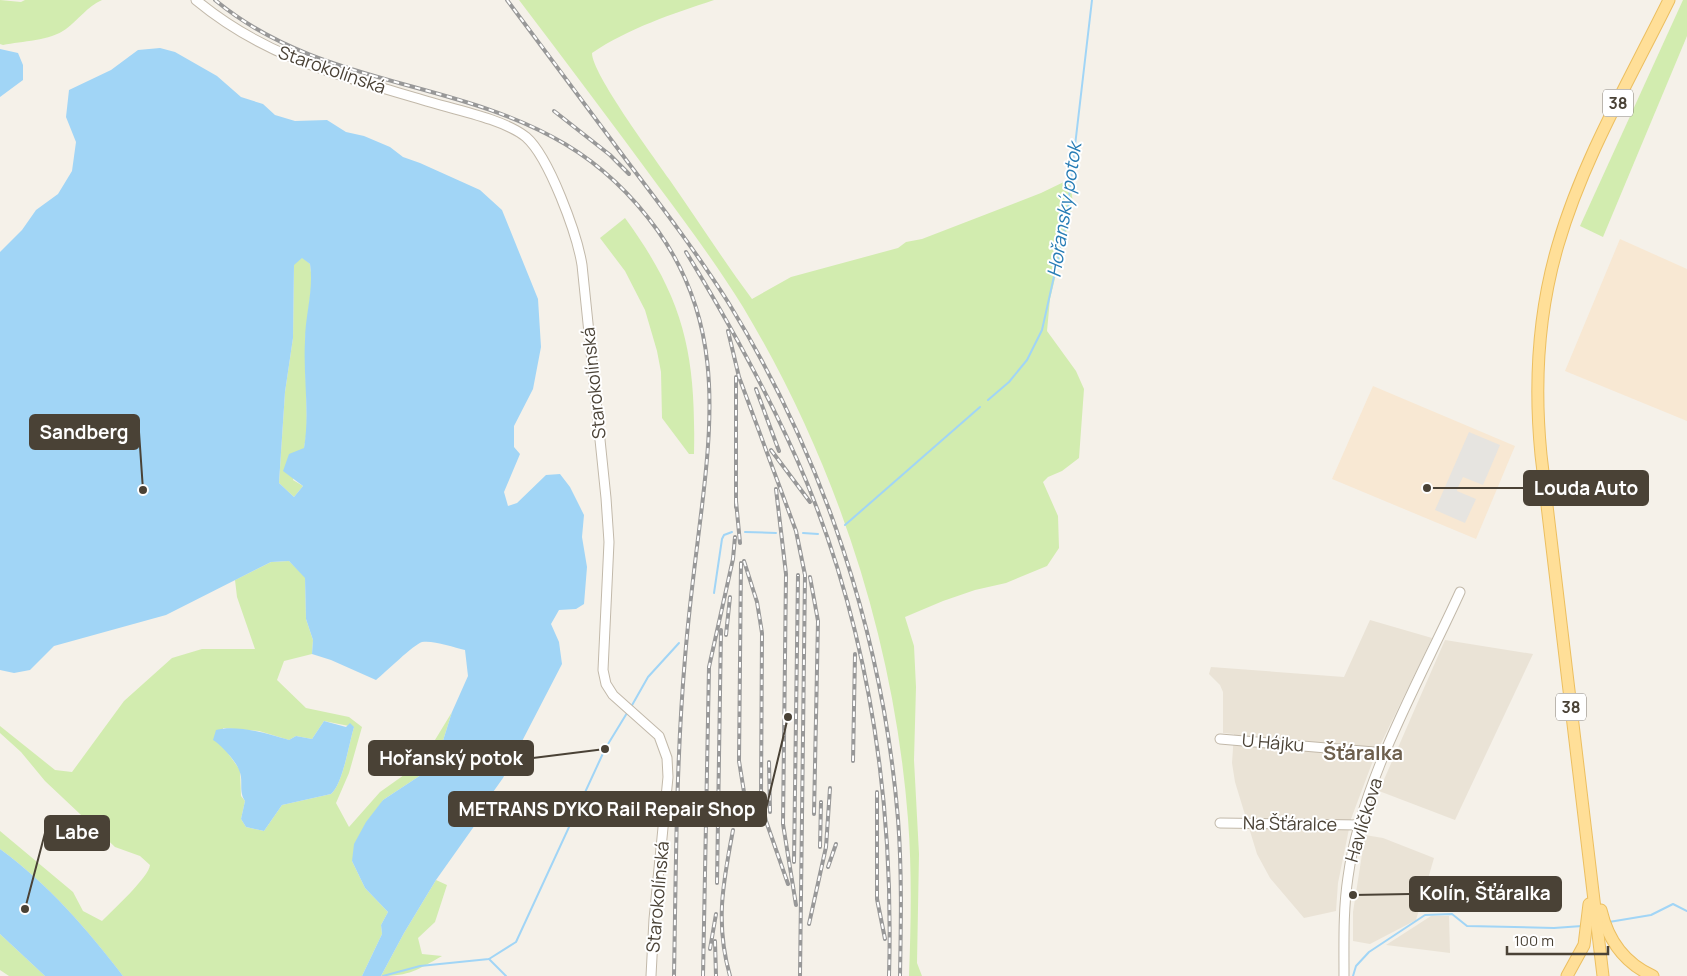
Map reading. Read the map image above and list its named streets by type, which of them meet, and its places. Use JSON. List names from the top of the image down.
{
  "streets": {
    "main road": ["38"],
    "street": [
      "Starokolínská",
      "U Hájku",
      "Havlíčkova",
      "Na Šťáralce"
    ]
  },
  "crossings": [
    ["U Hájku", "Havlíčkova"],
    ["Havlíčkova", "Na Šťáralce"]
  ],
  "districts": ["Šťáralka"],
  "water": ["Hořanský potok"],
  "places": [
    "Louda Auto",
    "Sandberg",
    "METRANS DYKO Rail Repair Shop",
    "Hořanský potok",
    "Kolín, Šťáralka",
    "Labe"
  ],
  "scale_bar": "100 m"
}
